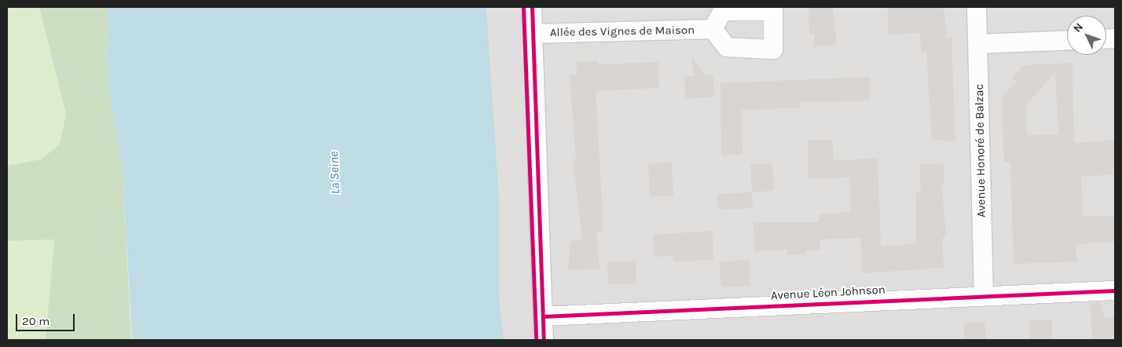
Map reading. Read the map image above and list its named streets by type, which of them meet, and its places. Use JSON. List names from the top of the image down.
{
  "streets": {
    "street": ["Allée des Vignes de Maison", "Avenue Honoré de Balzac", "Avenue Léon Johnson"]
  },
  "crossings": [
    ["Avenue Honoré de Balzac", "Avenue Léon Johnson"]
  ],
  "water": ["La Seine"],
  "scale_bar": "20 m",
  "north": "top left"
}
